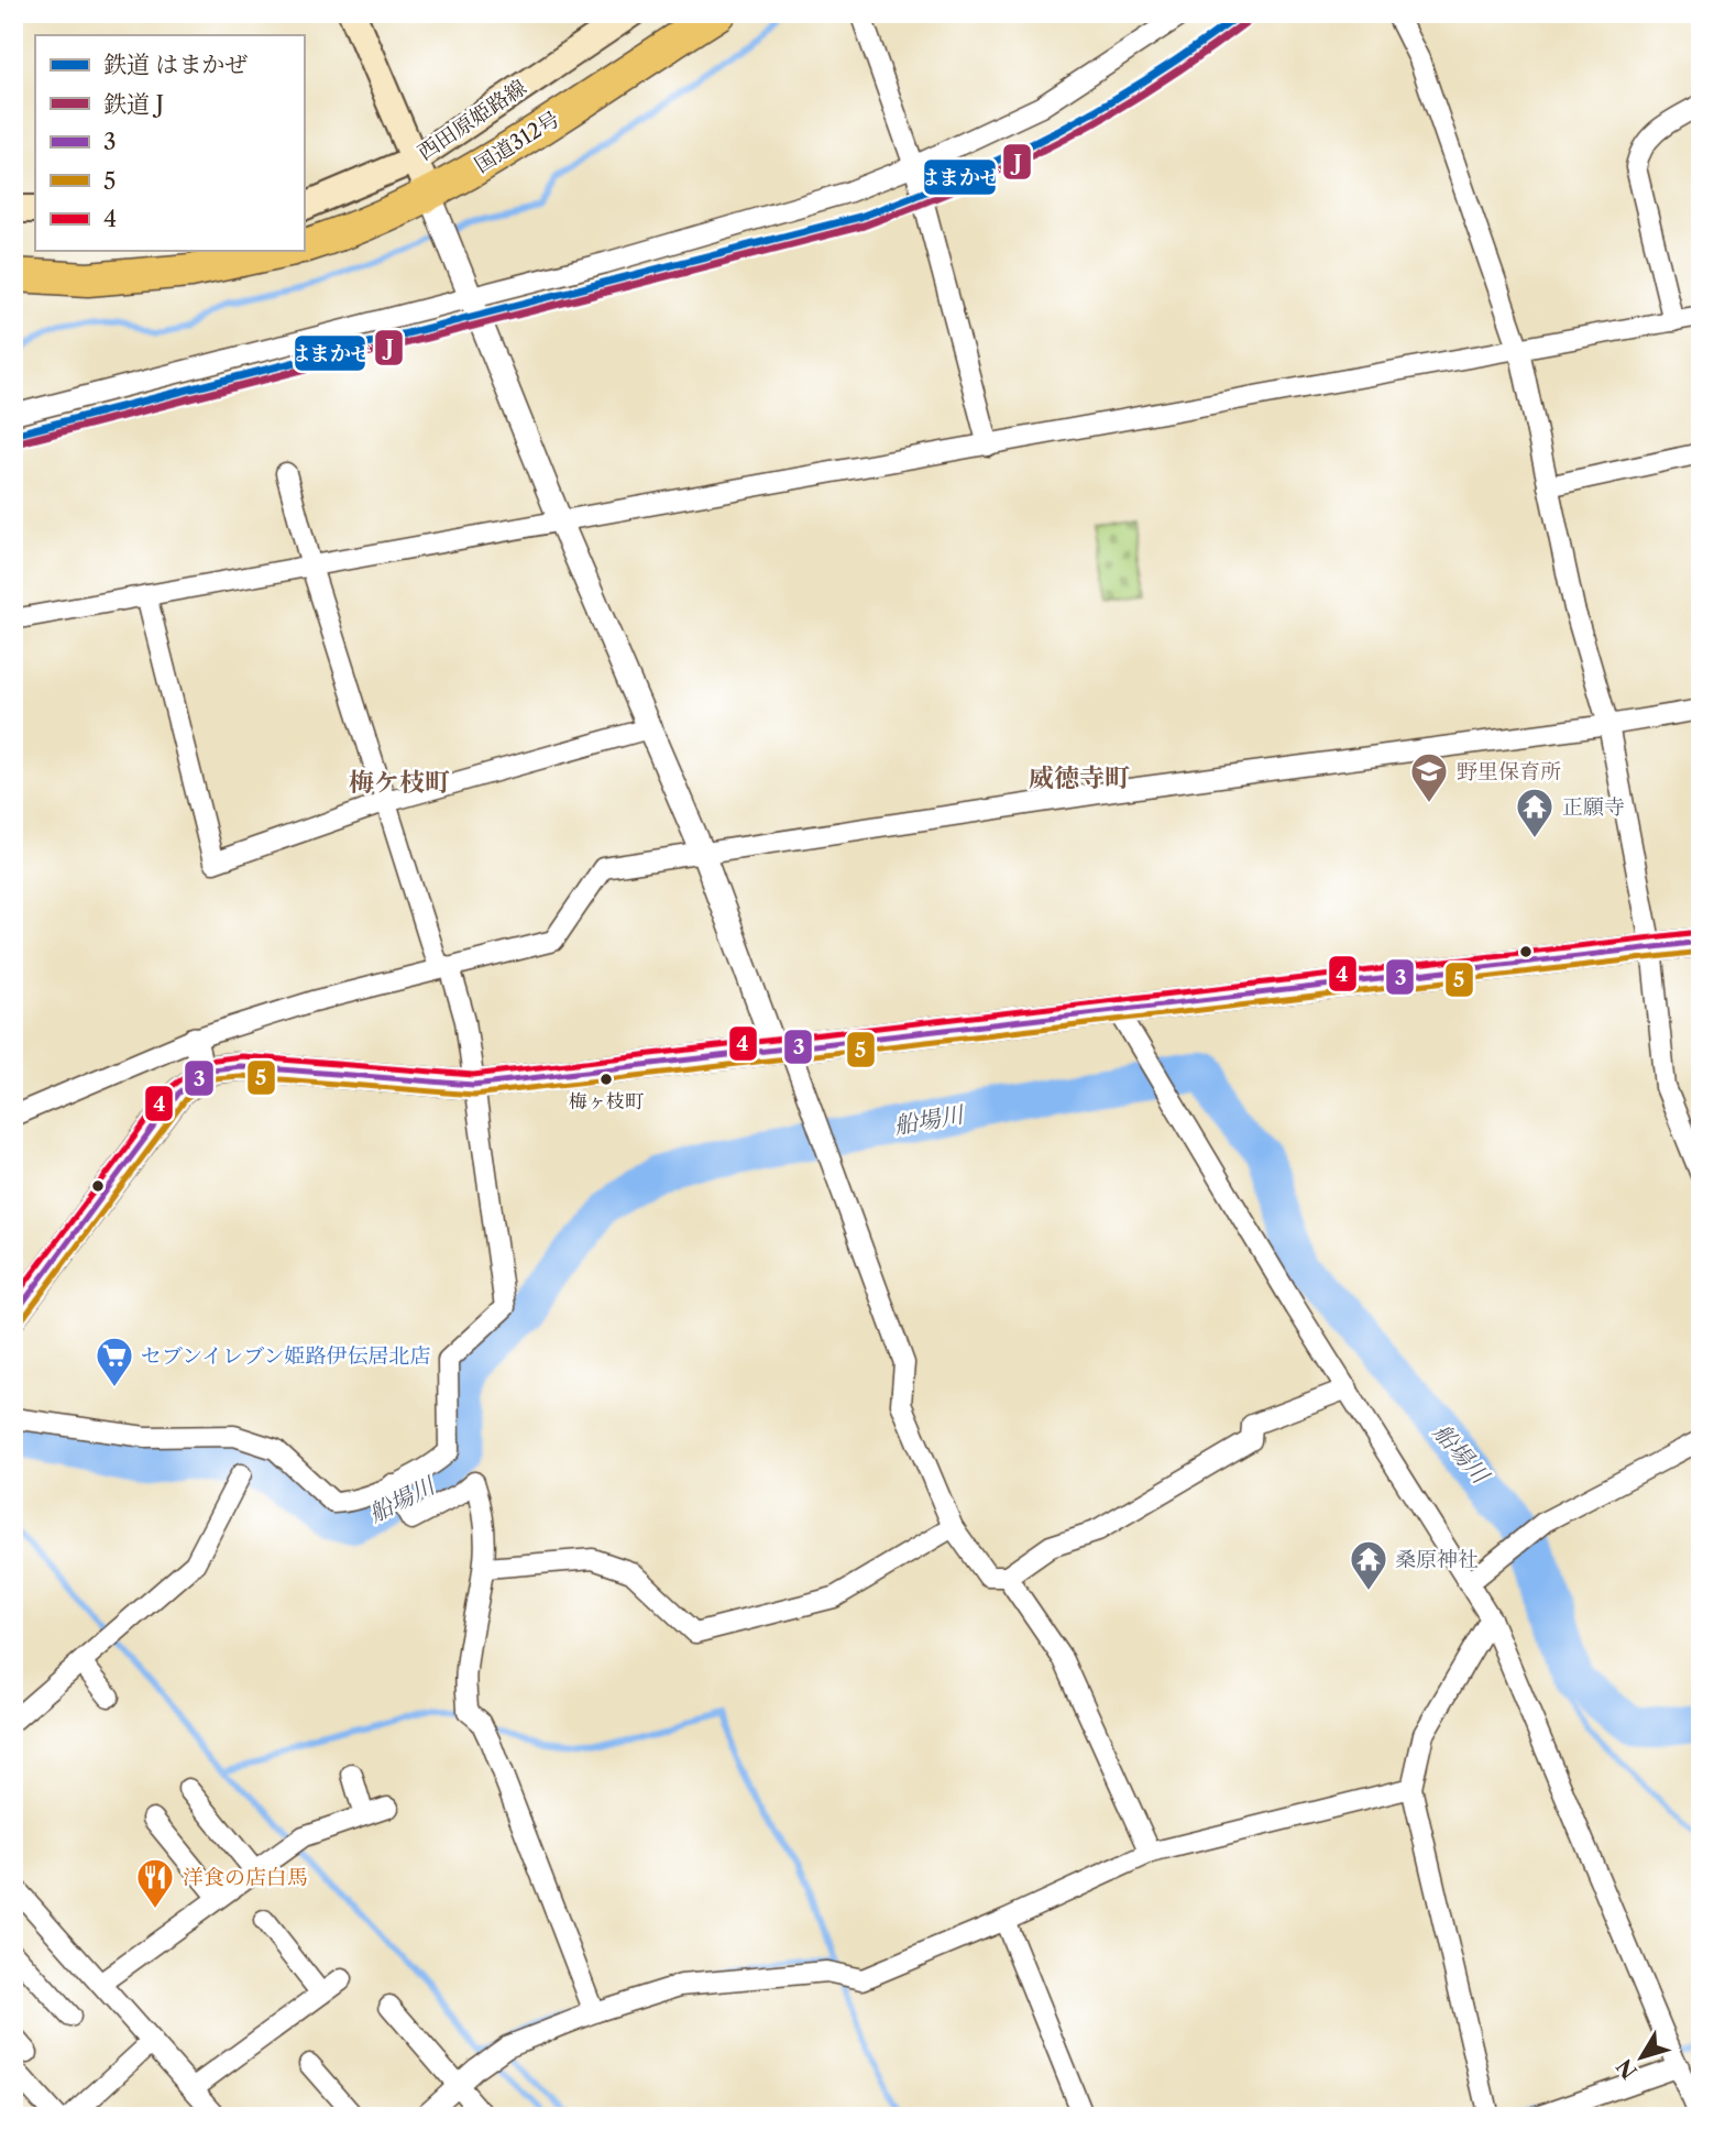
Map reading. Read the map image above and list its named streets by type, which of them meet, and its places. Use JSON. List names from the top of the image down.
{
  "streets": {
    "highway": ["国道312号"],
    "main road": ["西田原姫路線"]
  },
  "districts": ["威徳寺町", "梅ケ枝町"],
  "water": ["船場川"],
  "places": {
    "school or university": ["野里保育所"],
    "temple": ["正願寺", "桑原神社"],
    "other": ["梅ヶ枝町"],
    "supermarket": ["セブンイレブン姫路伊伝居北店"],
    "restaurant": ["洋食の店白馬"]
  },
  "lines": [
    "rail line はまかぜ",
    "rail line J",
    "transit line 4",
    "transit line 3",
    "transit line 5"
  ],
  "legend": [
    "鉄道 はまかぜ",
    "鉄道 J",
    "3",
    "5",
    "4"
  ],
  "north": "bottom left"
}
